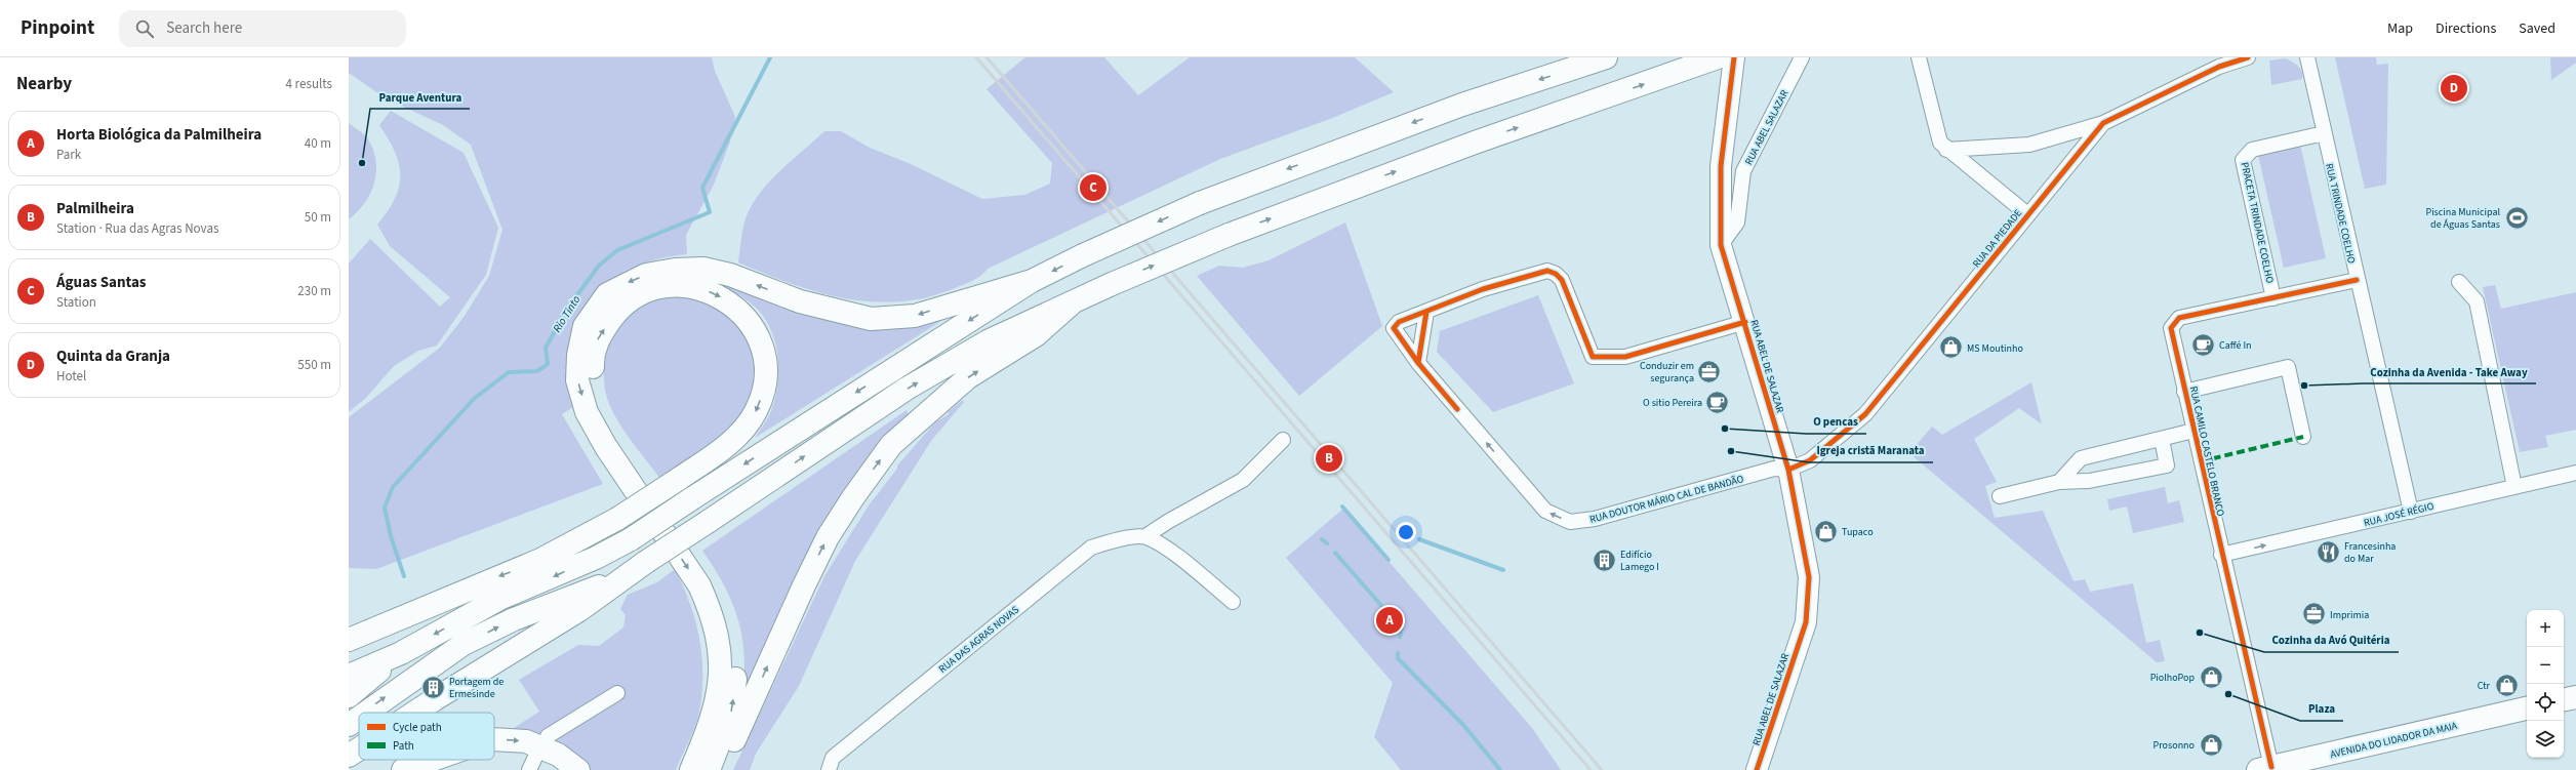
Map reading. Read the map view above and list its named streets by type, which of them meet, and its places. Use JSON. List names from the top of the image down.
{
  "streets": {
    "main road": ["AVENIDA DO LIDADOR DA MAIA"],
    "street": [
      "RUA ABEL SALAZAR",
      "RUA TRINDADE COELHO",
      "PRACETA TRINDADE COELHO",
      "RUA DA PIEDADE",
      "RUA ABEL DE SALAZAR",
      "RUA CAMILO CASTELO BRANCO",
      "RUA DOUTOR MÁRIO CAL DE BANDÃO",
      "RUA JOSÉ RÉGIO",
      "RUA DAS AGRAS NOVAS"
    ]
  },
  "crossings": [
    ["RUA ABEL SALAZAR", "RUA ABEL DE SALAZAR"],
    ["RUA TRINDADE COELHO", "PRACETA TRINDADE COELHO"],
    ["RUA TRINDADE COELHO", "RUA CAMILO CASTELO BRANCO"],
    ["RUA TRINDADE COELHO", "RUA JOSÉ RÉGIO"],
    ["PRACETA TRINDADE COELHO", "RUA CAMILO CASTELO BRANCO"],
    ["RUA DA PIEDADE", "RUA ABEL DE SALAZAR"],
    ["RUA DA PIEDADE", "RUA DOUTOR MÁRIO CAL DE BANDÃO"],
    ["RUA ABEL DE SALAZAR", "RUA DOUTOR MÁRIO CAL DE BANDÃO"],
    ["RUA CAMILO CASTELO BRANCO", "RUA JOSÉ RÉGIO"],
    ["RUA CAMILO CASTELO BRANCO", "AVENIDA DO LIDADOR DA MAIA"]
  ],
  "one_way": ["RUA DOUTOR MÁRIO CAL DE BANDÃO", "RUA JOSÉ RÉGIO"],
  "water": ["Rio Tinto"],
  "places": {
    "other": [
      "Parque Aventura",
      "Cozinha da Avenida - Take Away",
      "O pencas",
      "Igreja cristã Maranata",
      "Cozinha da Avó Quitéria",
      "Plaza"
    ],
    "sports": ["Piscina Municipal de Águas Santas"],
    "cafe": ["Caffé In", "O sitio Pereira"],
    "shop": [
      "MS Moutinho",
      "Tupaco",
      "PiolhoPop",
      "Ctr",
      "Prosonno"
    ],
    "office": ["Conduzir em segurança", "Imprimia"],
    "restaurant": ["Francesinha do Mar"],
    "building": ["Edifício Lamego I", "Portagem de Ermesinde"]
  },
  "legend": ["Cycle path", "Path"],
  "page": {
    "header": "Pinpoint",
    "search": "Search here",
    "nav": ["Map", "Directions", "Saved"],
    "heading": ["Nearby", "4 results"],
    "pins": [
      "D",
      "C",
      "B",
      "A"
    ],
    "list": [
      {
        "mark": "A",
        "name": "Horta Biológica da Palmilheira",
        "note": "Park",
        "value": "40 m"
      },
      {
        "mark": "B",
        "name": "Palmilheira",
        "note": "Station · Rua das Agras Novas",
        "value": "50 m"
      },
      {
        "mark": "C",
        "name": "Águas Santas",
        "note": "Station",
        "value": "230 m"
      },
      {
        "mark": "D",
        "name": "Quinta da Granja",
        "note": "Hotel",
        "value": "550 m"
      }
    ],
    "map_buttons": ["+", "−"]
  }
}
